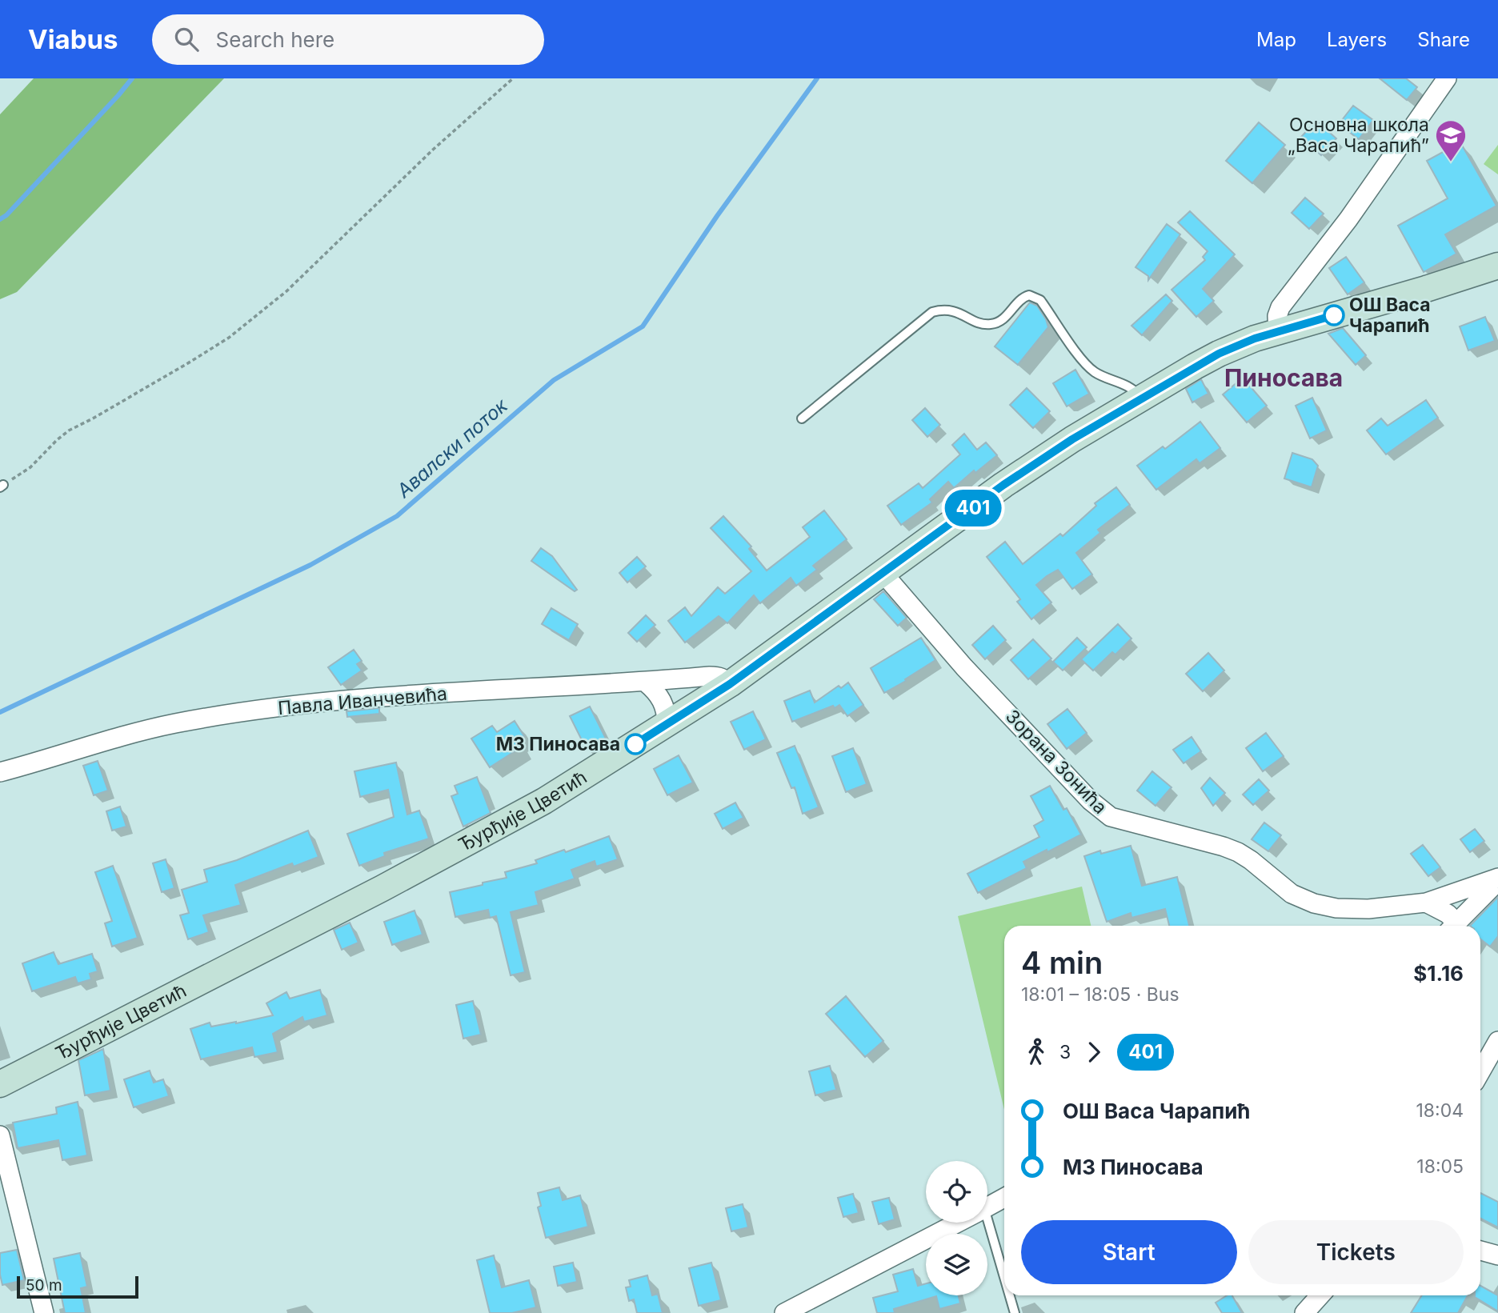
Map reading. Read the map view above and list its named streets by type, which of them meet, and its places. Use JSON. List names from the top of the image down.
{
  "streets": {
    "street": ["Павла Иванчевића", "Зорана Зонића", "Ђурђије Цветић"]
  },
  "crossings": [
    ["Павла Иванчевића", "Ђурђије Цветић"],
    ["Зорана Зонића", "Ђурђије Цветић"]
  ],
  "districts": ["Пиносава"],
  "water": ["Авалски поток"],
  "places": {
    "school or university": ["Основна школа „Васа Чарапић”"],
    "other": ["ОШ Васа Чарапић", "МЗ Пиносава"]
  },
  "lines": ["bus line 401"],
  "scale_bar": "50 m",
  "page": {
    "header": "Viabus",
    "search": "Search here",
    "nav": ["Map", "Layers", "Share"],
    "on_map": "401",
    "heading": ["4 min", "18:01 – 18:05 · Bus", "$1.16"],
    "legs": ["3", "401"],
    "list": [
      {
        "name": "ОШ Васа Чарапић",
        "value": "18:04"
      },
      {
        "name": "МЗ Пиносава",
        "value": "18:05"
      }
    ],
    "buttons": ["Start", "Tickets"],
    "scale": "50 m"
  }
}
